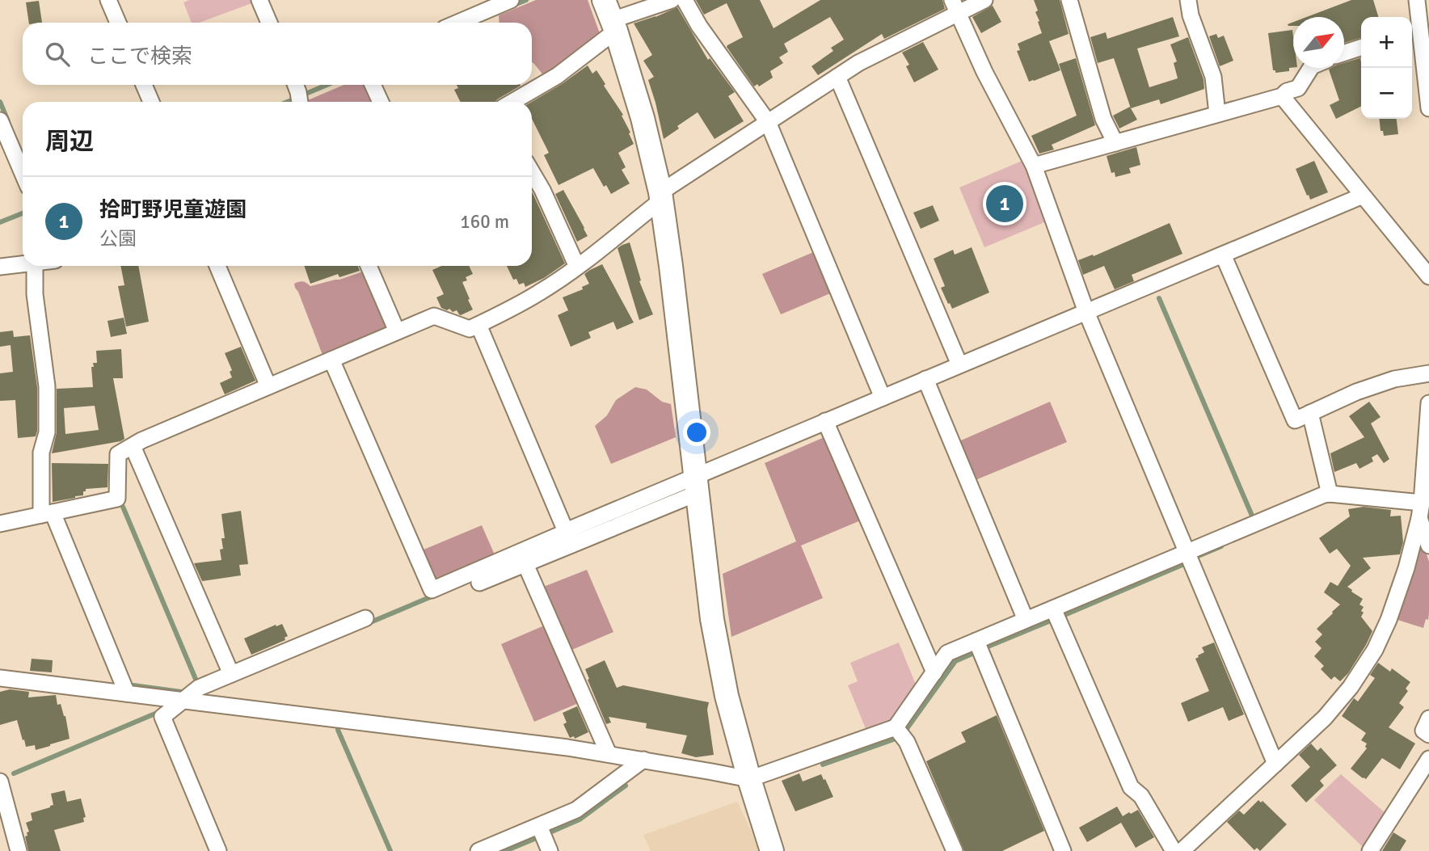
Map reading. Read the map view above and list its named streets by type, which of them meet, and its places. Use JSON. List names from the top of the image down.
{
  "north": "top right",
  "page": {
    "map_buttons": ["+", "−"],
    "search": "ここで検索",
    "heading": "周辺",
    "list": [
      {
        "mark": "1",
        "name": "拾町野児童遊園",
        "note": "公園",
        "value": "160 m"
      }
    ],
    "pins": "1"
  }
}
